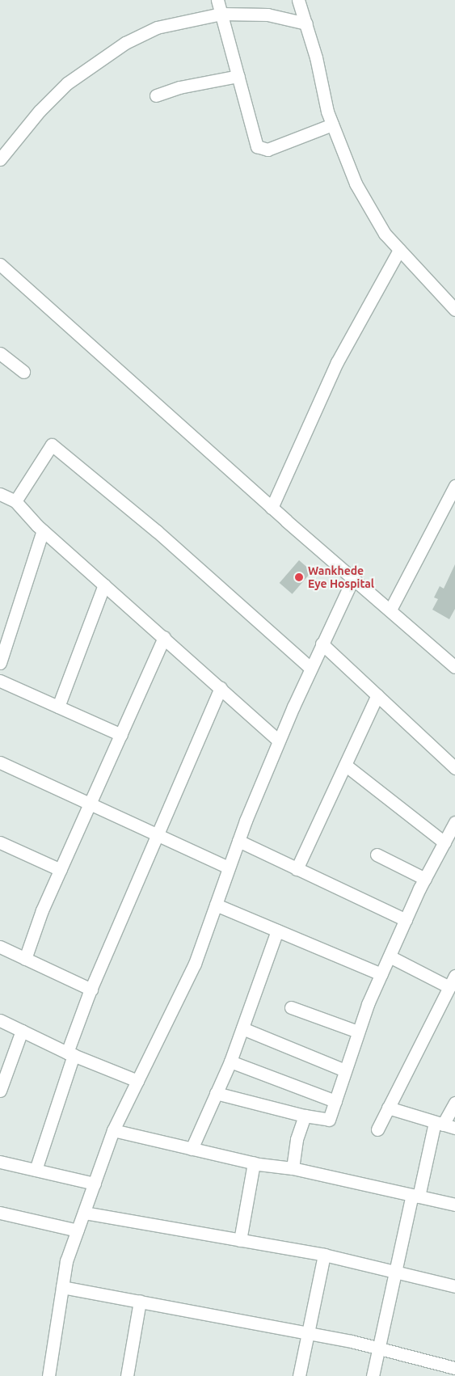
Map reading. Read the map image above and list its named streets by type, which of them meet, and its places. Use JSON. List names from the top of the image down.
{
  "places": ["Wankhede Eye Hospital"]
}
